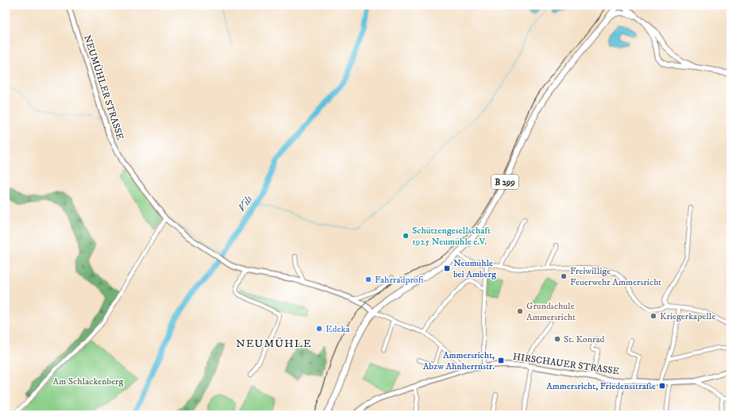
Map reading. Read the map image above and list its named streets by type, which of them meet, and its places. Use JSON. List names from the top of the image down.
{
  "streets": {
    "main road": ["B 299"],
    "street": ["NEUMÜHLER STRASSE", "HIRSCHAUER STRASSE"]
  },
  "crossings": [
    ["NEUMÜHLER STRASSE", "B 299"]
  ],
  "districts": ["NEUMÜHLE"],
  "water": ["Vils"],
  "parks": ["Am Schlackenberg"],
  "places": {
    "other": [
      "Schützengesellschaft 1925 Neumühle e.V.",
      "Freiwillige Feuerwehr Ammersricht",
      "Fahrradprofi",
      "Grundschule Ammersricht",
      "Kriegerkapelle",
      "Edeka",
      "St. Konrad"
    ],
    "transit": ["Neumühle bei Amberg", "Ammersricht, Abzw Ahnherrnstr.", "Ammersricht, Friedensstraße"]
  }
}
